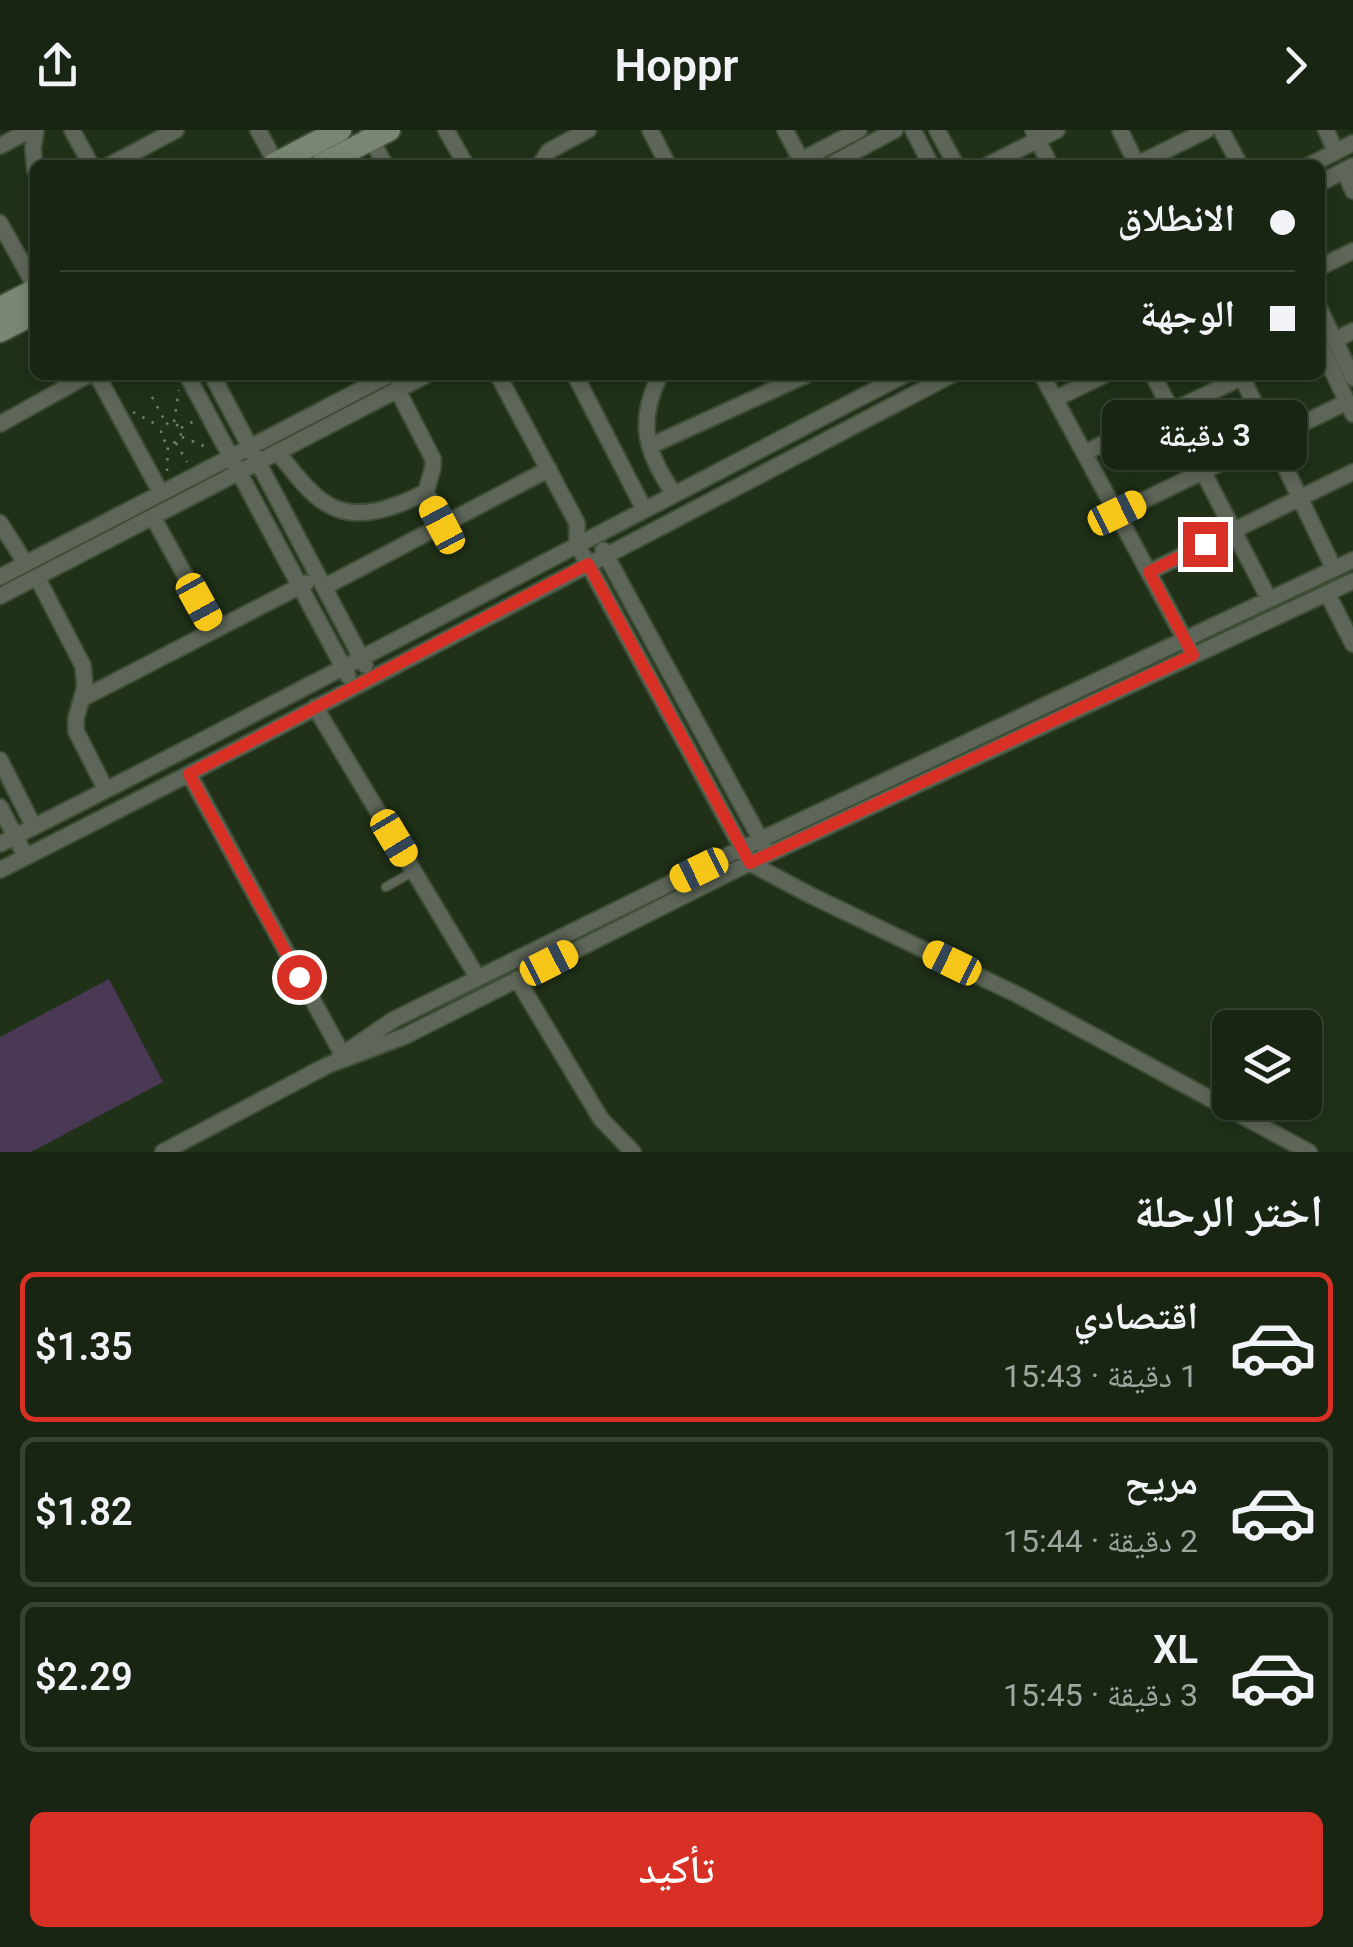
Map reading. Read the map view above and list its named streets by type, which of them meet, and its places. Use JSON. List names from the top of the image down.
{
  "page": {
    "header": "Hoppr",
    "banner": ["الانطلاق", "الوجهة"],
    "bubble": "3 دقيقة",
    "heading": "اختر الرحلة",
    "list": [
      {
        "name": "اقتصادي",
        "note": "1 دقيقة · 15:43",
        "value": "$1.35"
      },
      {
        "name": "مريح",
        "note": "2 دقيقة · 15:44",
        "value": "$1.82"
      },
      {
        "name": "XL",
        "note": "3 دقيقة · 15:45",
        "value": "$2.29"
      }
    ],
    "buttons": "تأكيد"
  }
}
